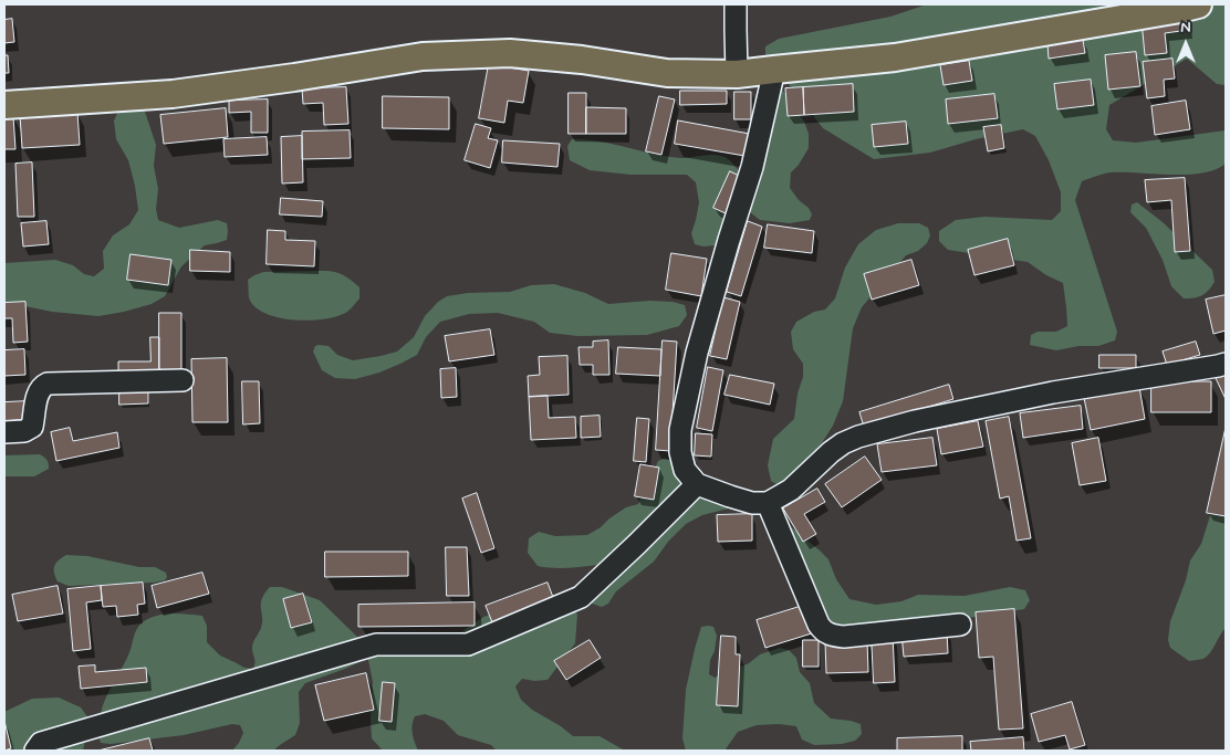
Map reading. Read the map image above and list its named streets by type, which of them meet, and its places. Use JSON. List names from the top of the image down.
{
  "north": "top"
}
